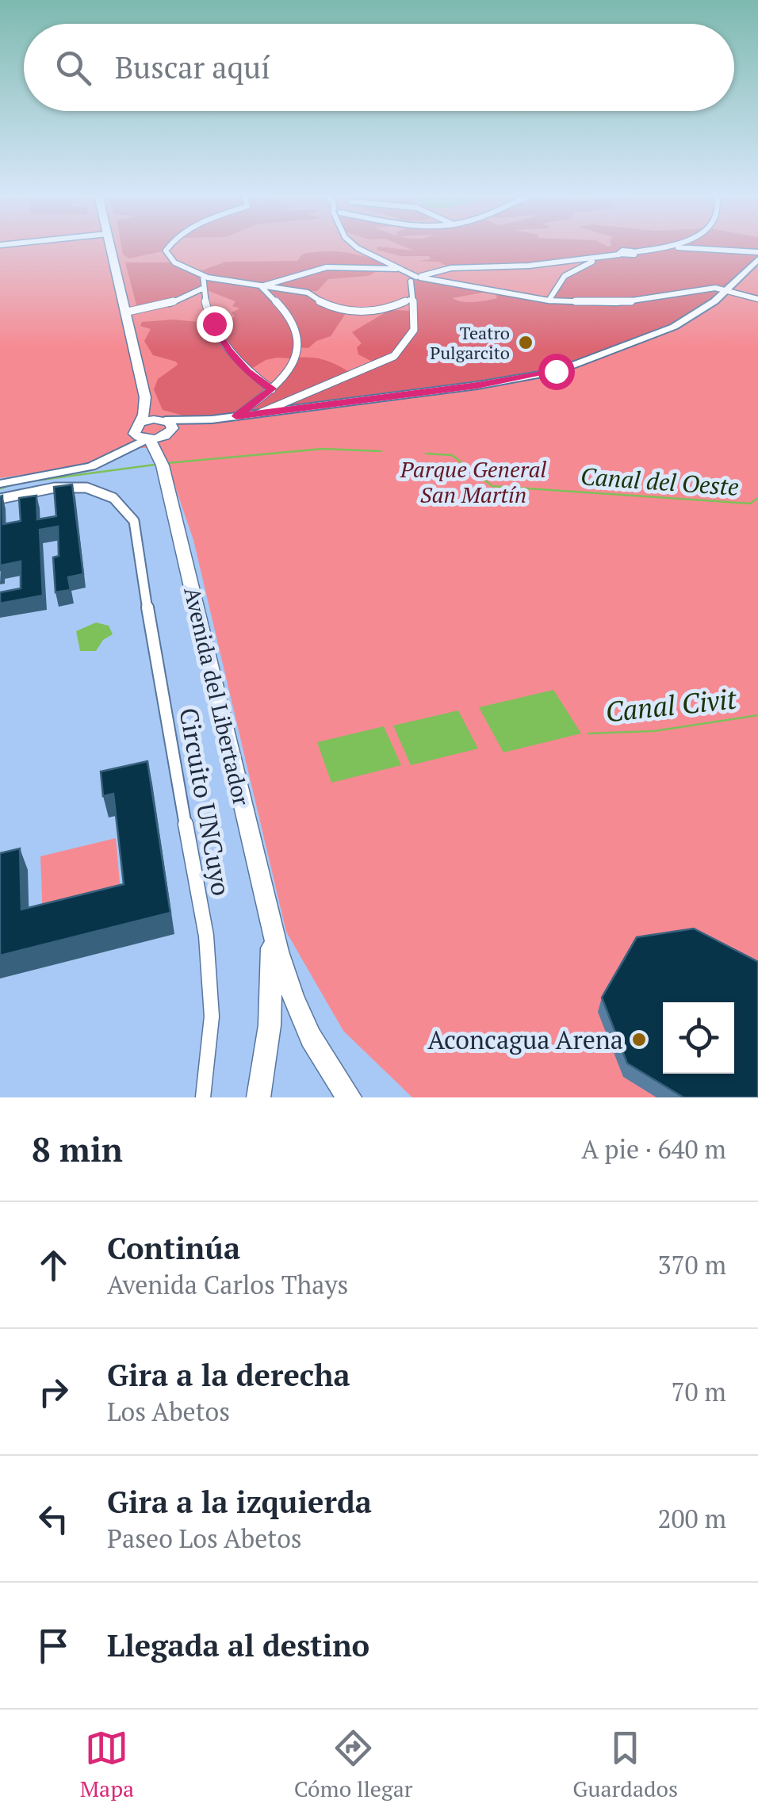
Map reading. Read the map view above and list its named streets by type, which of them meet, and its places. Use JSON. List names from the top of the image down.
{
  "streets": {
    "main road": ["Avenida del Libertador"],
    "street": ["Circuito UNCuyo"]
  },
  "water": ["Canal del Oeste", "Canal Civit"],
  "parks": ["Parque General San Martín"],
  "places": ["Teatro Pulgarcito", "Aconcagua Arena"],
  "page": {
    "search": "Buscar aquí",
    "heading": ["8 min", "A pie · 640 m"],
    "list": [
      ["Continúa", "Avenida Carlos Thays", "370 m"],
      ["Gira a la derecha", "Los Abetos", "70 m"],
      ["Gira a la izquierda", "Paseo Los Abetos", "200 m"],
      "Llegada al destino"
    ],
    "nav": ["Mapa", "Cómo llegar", "Guardados"]
  }
}
